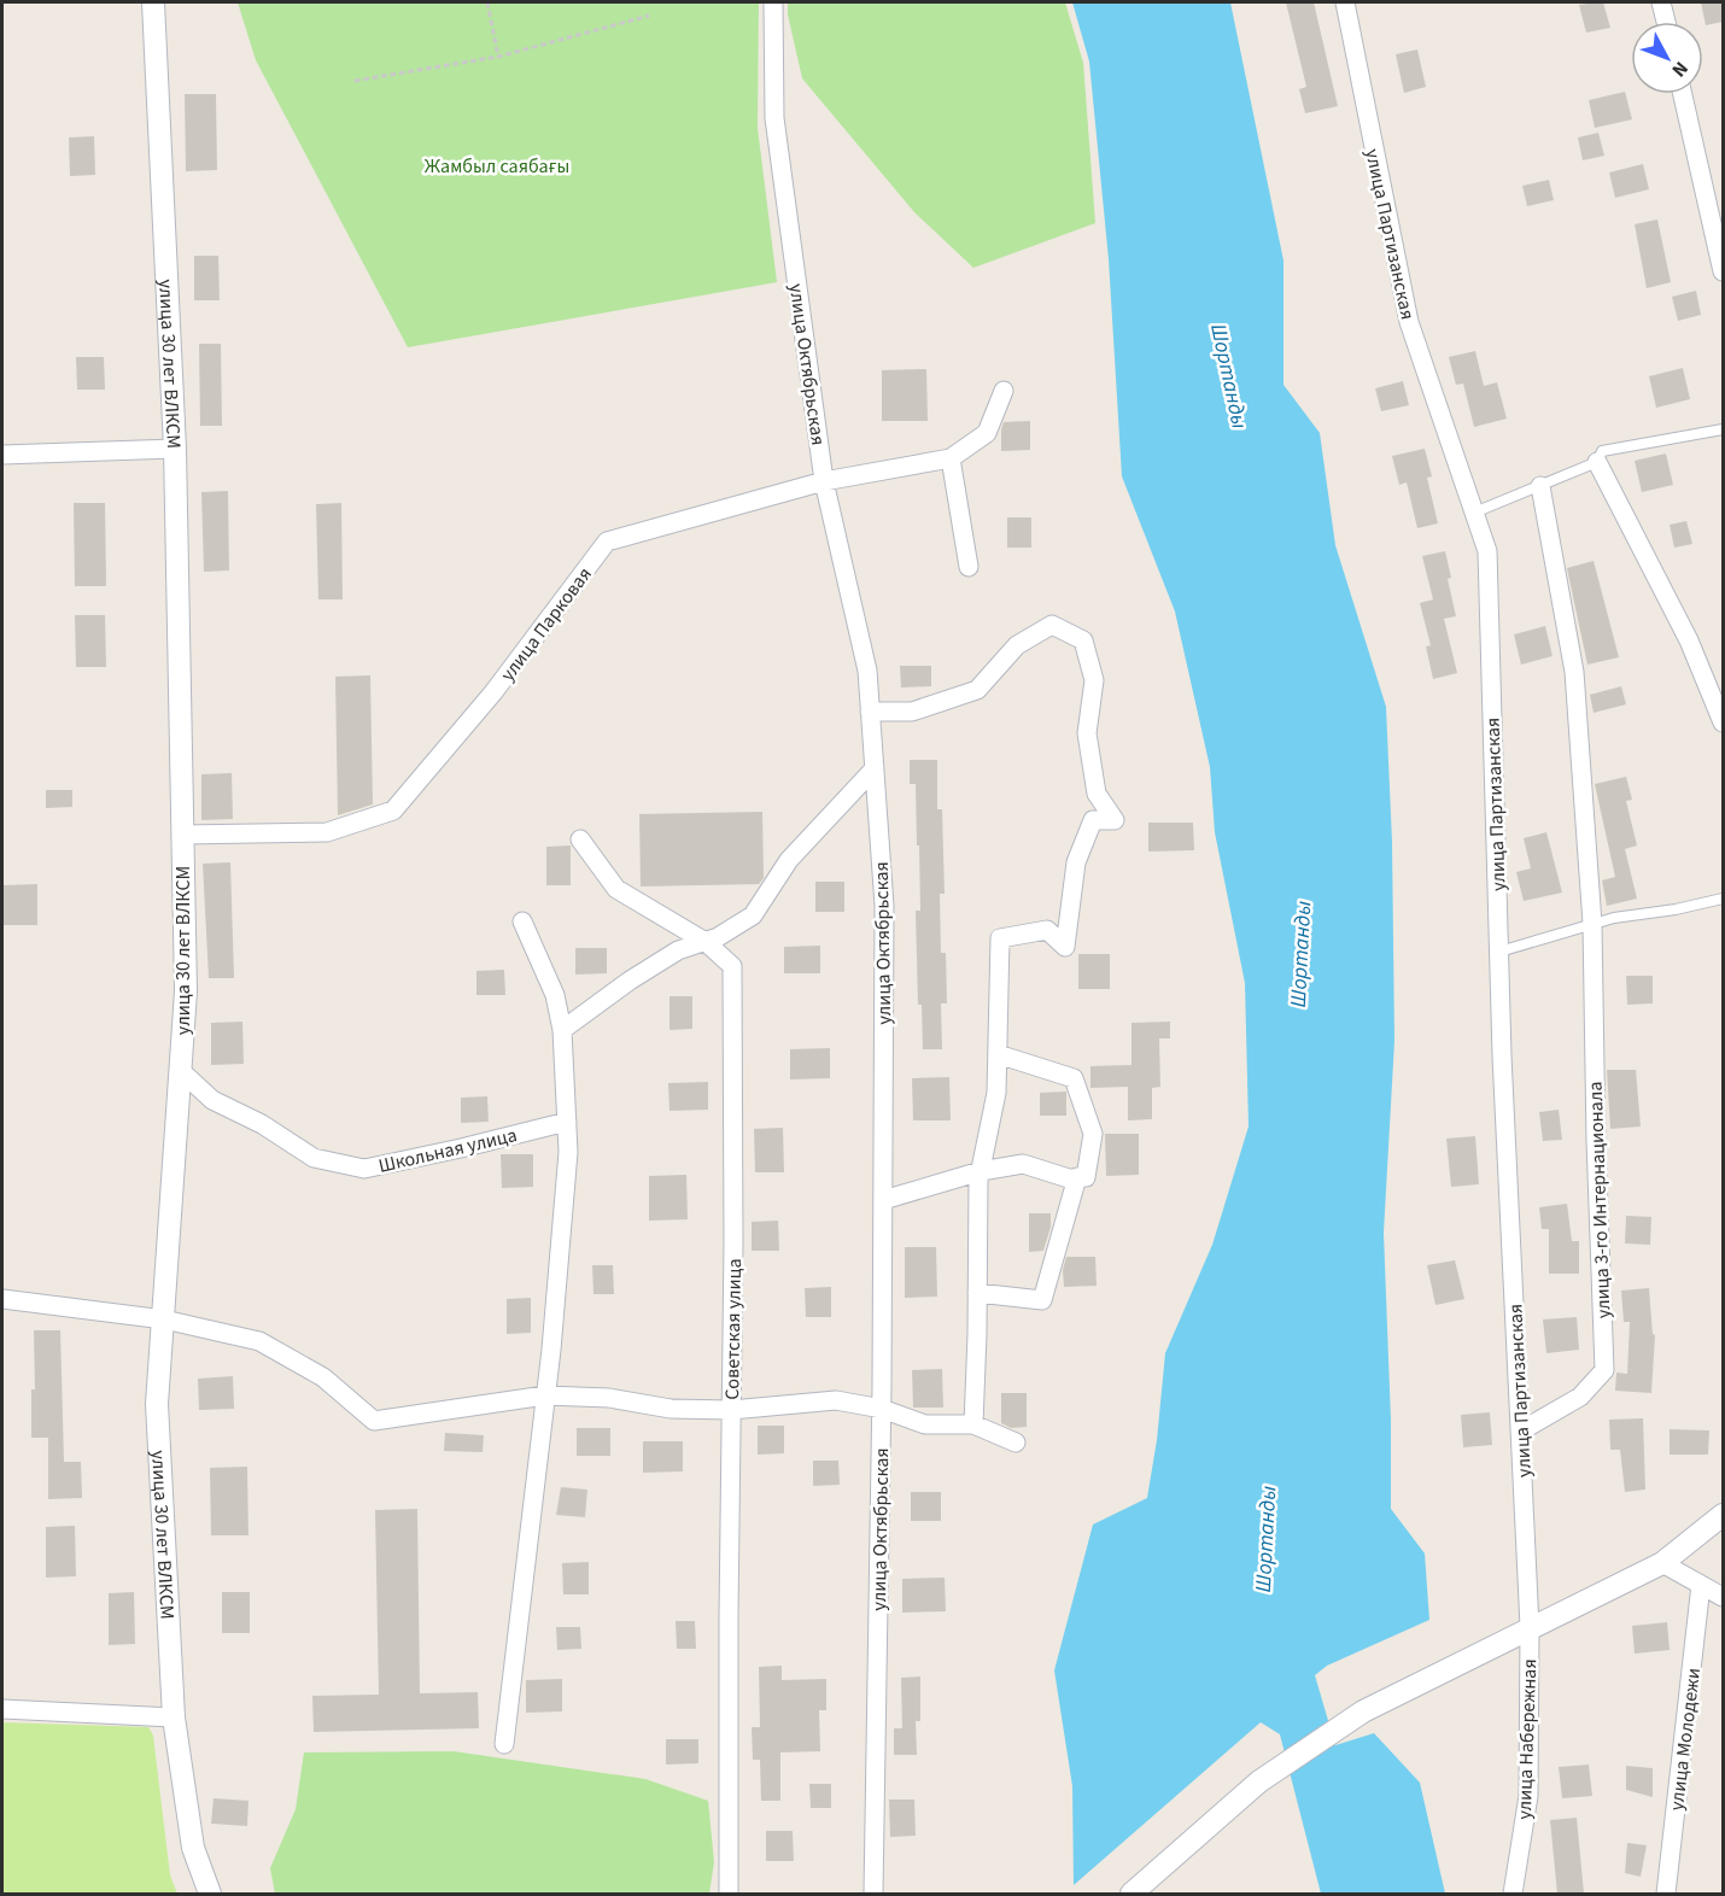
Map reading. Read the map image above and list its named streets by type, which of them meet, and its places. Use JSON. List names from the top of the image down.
{
  "streets": {
    "street": [
      "улица Партизанская",
      "улица 30 лет ВЛКСМ",
      "улица Октябрьская",
      "улица Парковая",
      "Школьная улица",
      "улица 3-го Интернационала",
      "Советская улица",
      "улица Набережная",
      "улица Молодежи"
    ]
  },
  "crossings": [
    ["улица Партизанская", "улица 3-го Интернационала"],
    ["улица Партизанская", "улица Набережная"],
    ["улица 30 лет ВЛКСМ", "улица Парковая"],
    ["улица 30 лет ВЛКСМ", "Школьная улица"],
    ["улица Октябрьская", "улица Парковая"]
  ],
  "water": ["Шортанды"],
  "parks": ["Жамбыл саябағы"],
  "north": "bottom right"
}
